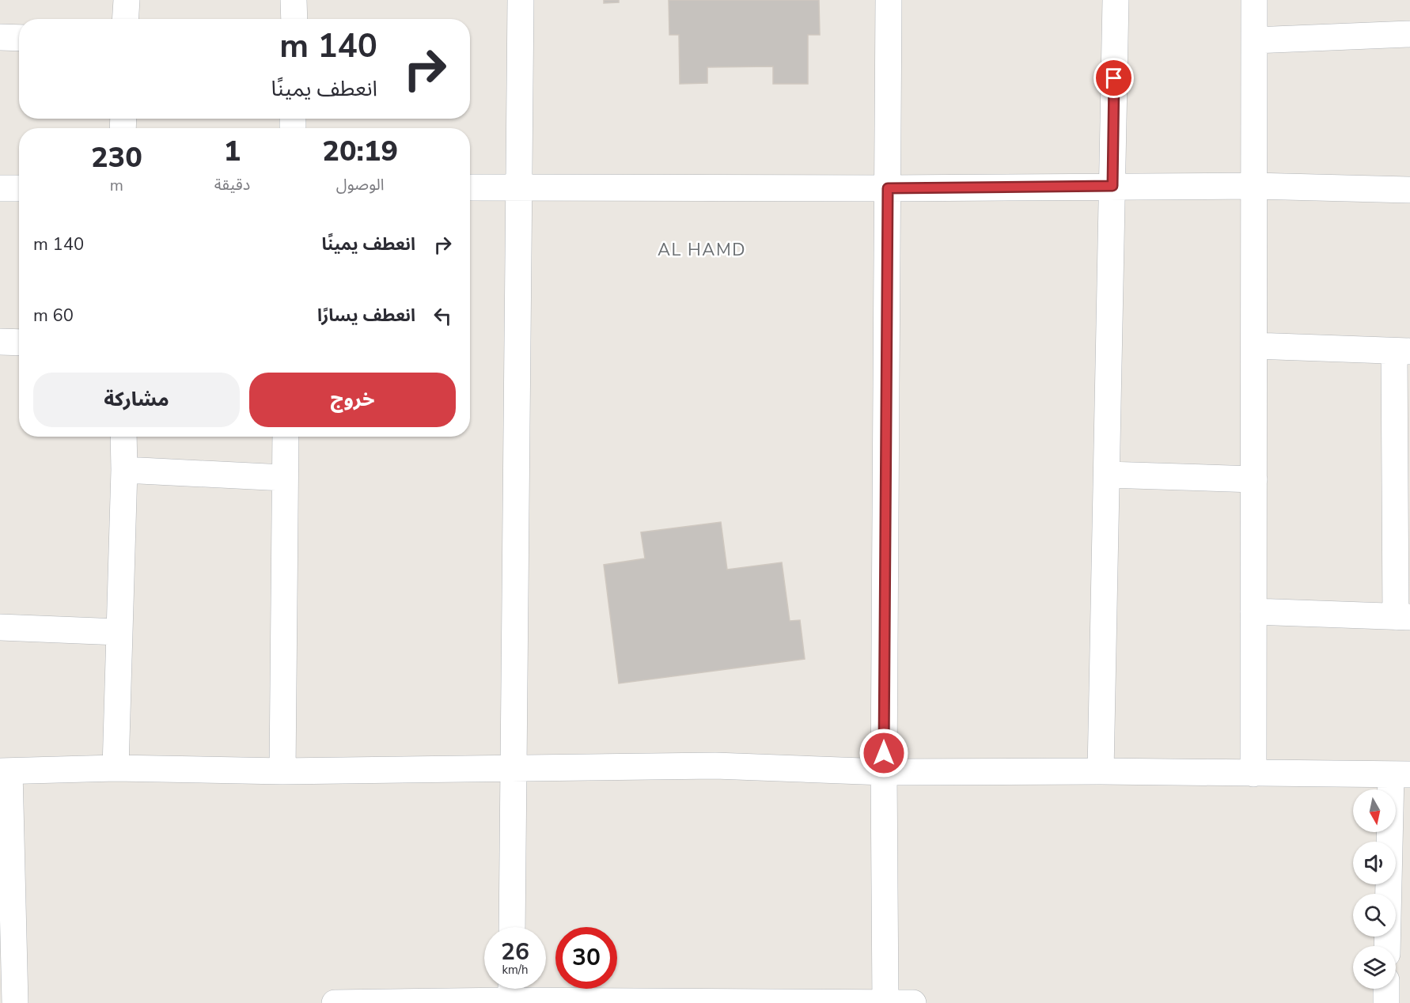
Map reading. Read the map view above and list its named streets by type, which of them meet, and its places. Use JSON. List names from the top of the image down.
{
  "districts": ["AL HAMD"],
  "north": "bottom",
  "page": {
    "turn": ["140 m", "انعطف يمينًا"],
    "eta": [
      "20:19",
      "الوصول",
      "1",
      "دقيقة",
      "230",
      "m"
    ],
    "list": [
      {
        "name": "انعطف يمينًا",
        "value": "140 m"
      },
      {
        "name": "انعطف يسارًا",
        "value": "60 m"
      }
    ],
    "buttons": ["خروج", "مشاركة"],
    "speed": "26 km/h",
    "limit": "30"
  }
}
